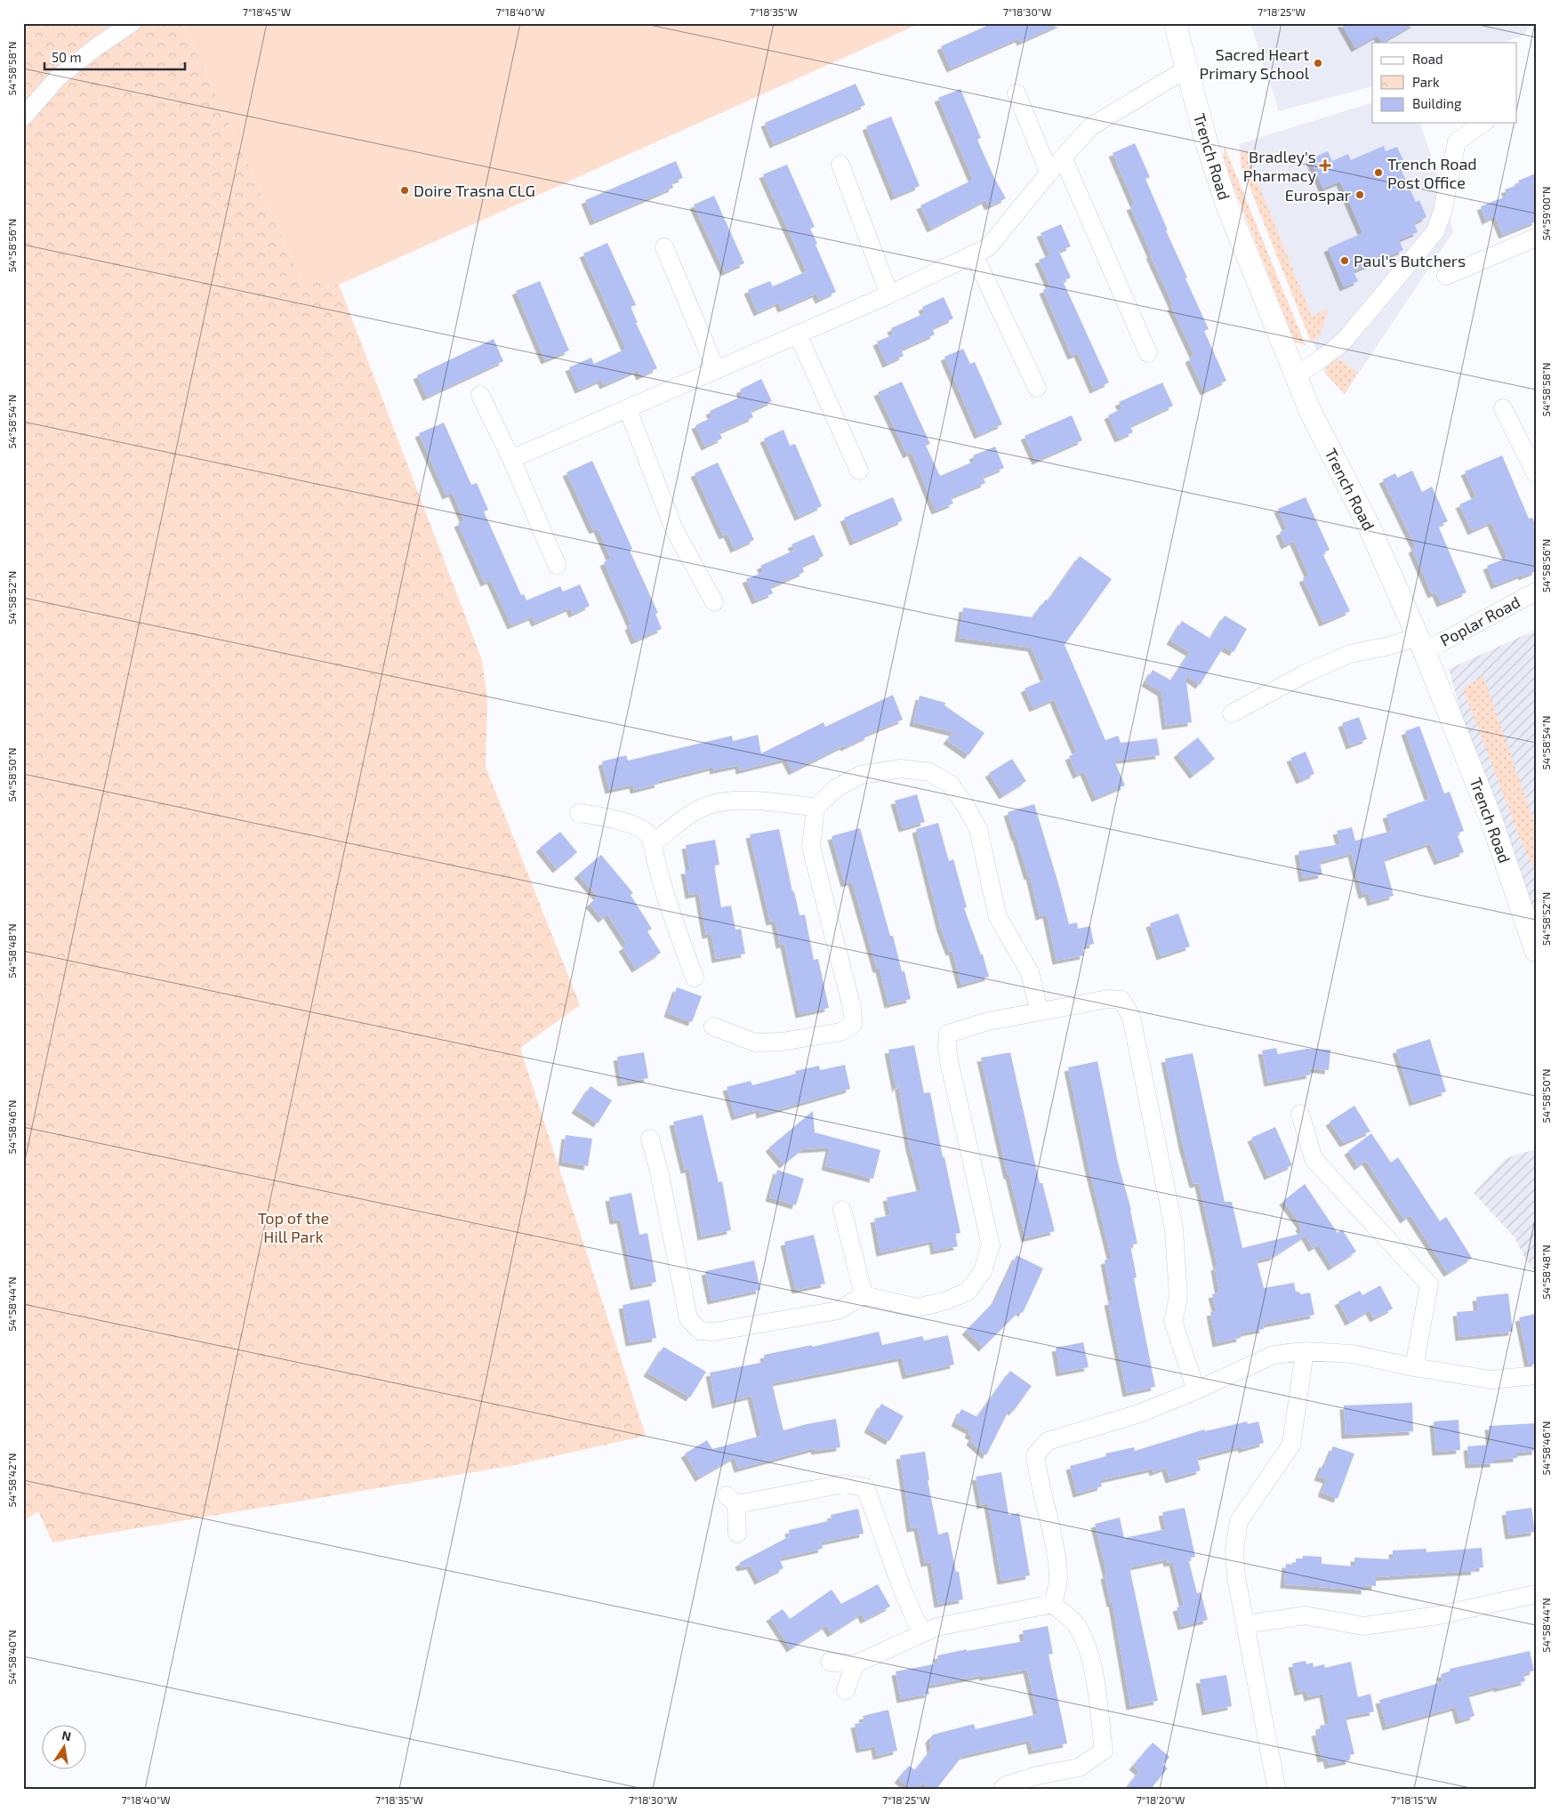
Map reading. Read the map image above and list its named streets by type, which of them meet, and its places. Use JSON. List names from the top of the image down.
{
  "streets": {
    "street": ["Trench Road", "Poplar Road"]
  },
  "crossings": [
    ["Trench Road", "Poplar Road"]
  ],
  "parks": ["Top of the Hill Park"],
  "places": {
    "other": [
      "Sacred Heart Primary School",
      "Trench Road Post Office",
      "Doire Trasna CLG",
      "Eurospar",
      "Paul's Butchers"
    ],
    "health": ["Bradley's Pharmacy"]
  },
  "legend": ["Road", "Park", "Building"],
  "scale_bar": "50 m",
  "north": "top",
  "coordinates": [
    "7°18'45\"W",
    "7°18'40\"W",
    "7°18'35\"W",
    "7°18'30\"W",
    "7°18'25\"W",
    "54°58'58\"N",
    "54°59'00\"N",
    "54°58'56\"N",
    "54°58'54\"N",
    "54°58'52\"N",
    "54°58'50\"N",
    "54°58'48\"N",
    "54°58'46\"N",
    "54°58'44\"N",
    "54°58'42\"N",
    "54°58'40\"N",
    "7°18'20\"W",
    "7°18'15\"W"
  ]
}
